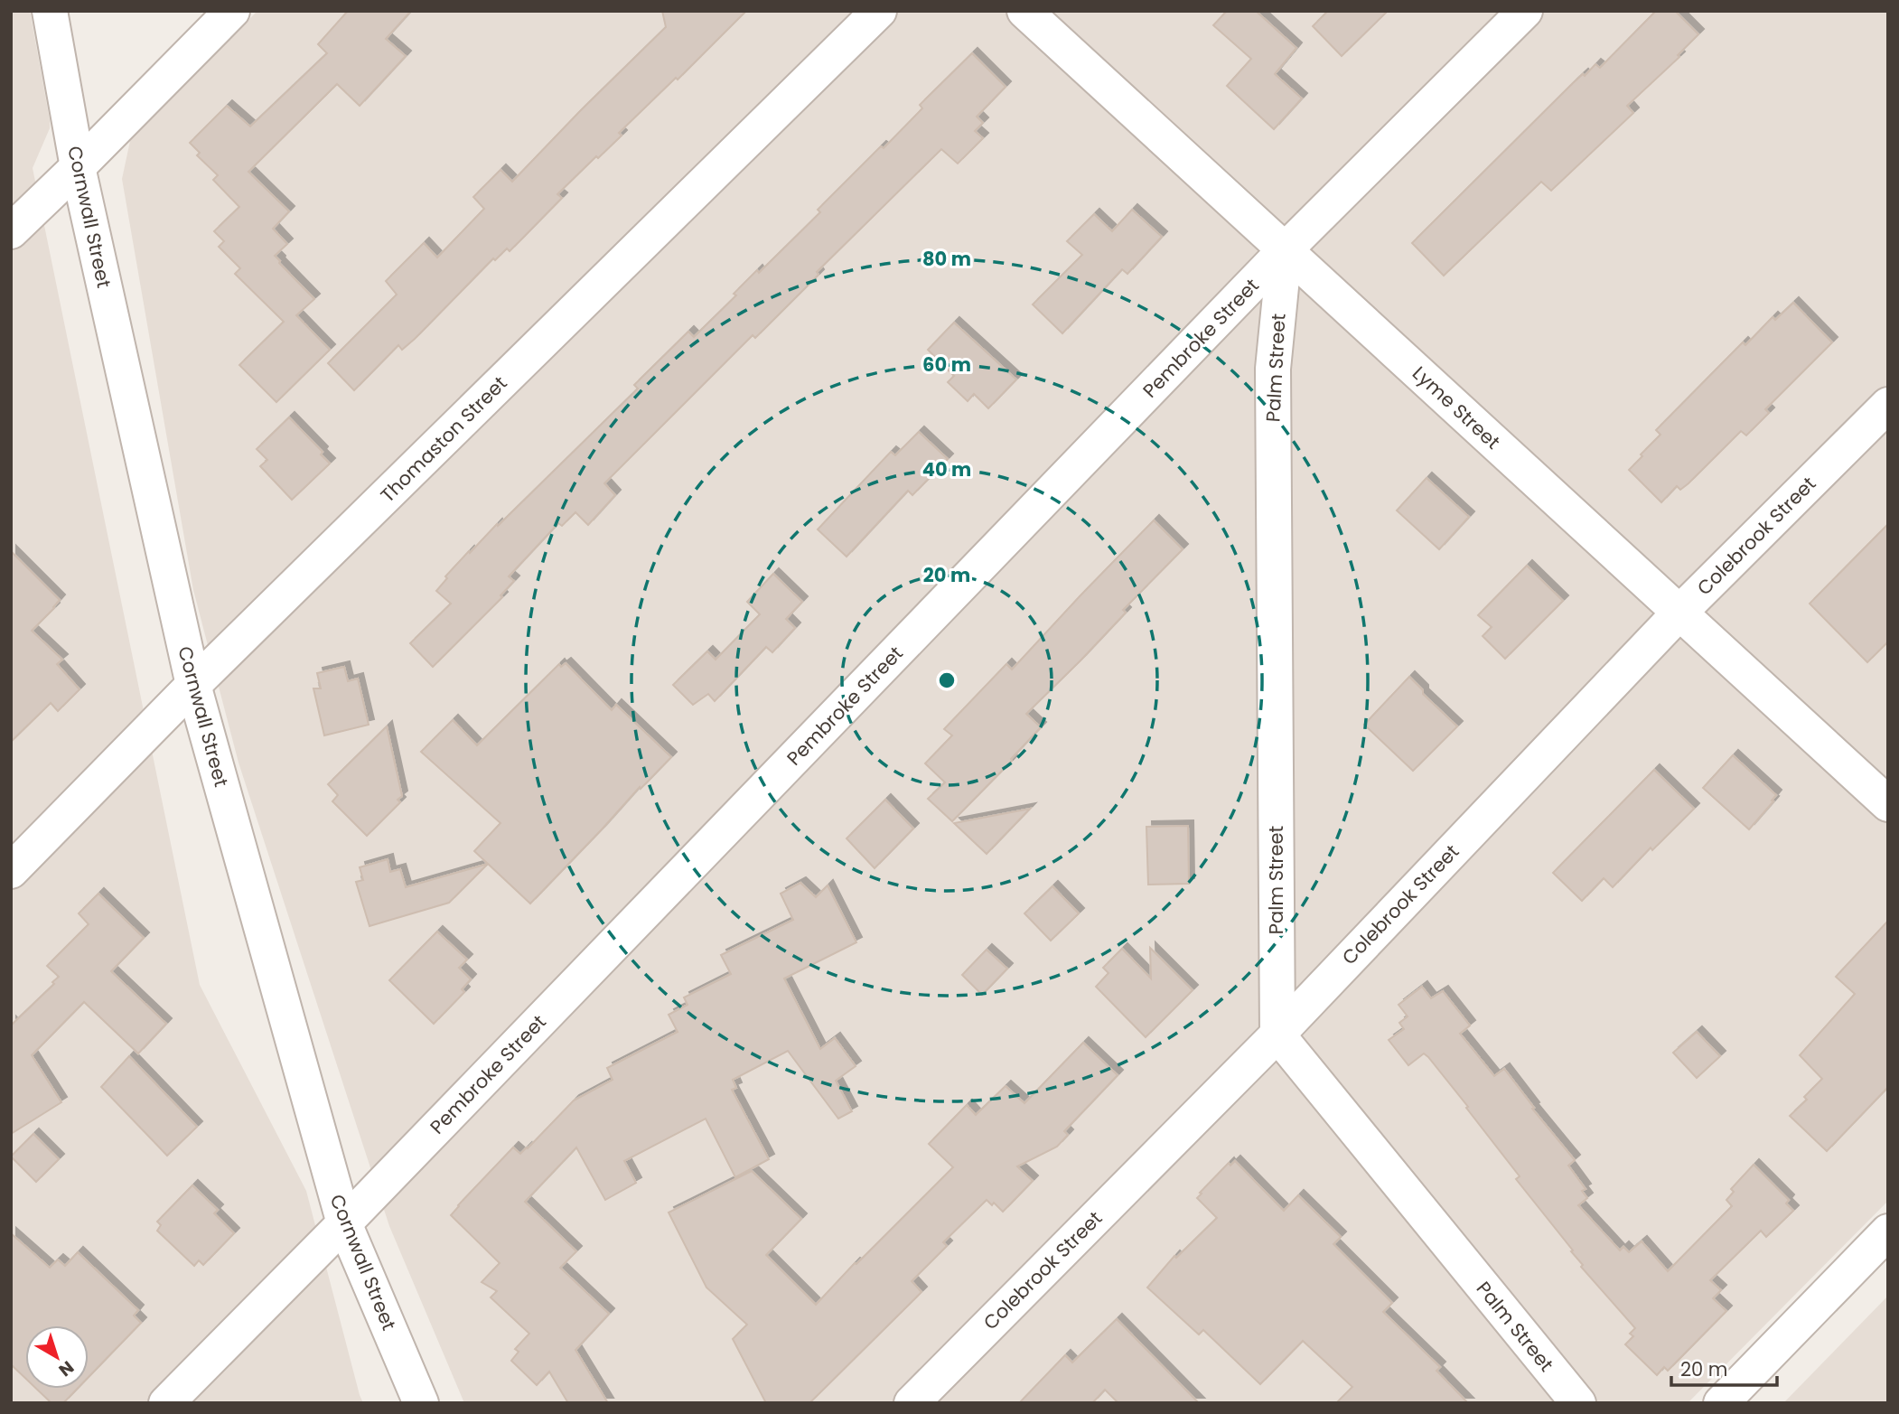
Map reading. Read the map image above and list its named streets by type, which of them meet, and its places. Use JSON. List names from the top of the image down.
{
  "streets": {
    "street": [
      "Cornwall Street",
      "Pembroke Street",
      "Palm Street",
      "Lyme Street",
      "Thomaston Street",
      "Colebrook Street"
    ]
  },
  "crossings": [
    ["Cornwall Street", "Pembroke Street"],
    ["Cornwall Street", "Thomaston Street"],
    ["Pembroke Street", "Palm Street"],
    ["Pembroke Street", "Lyme Street"],
    ["Palm Street", "Lyme Street"],
    ["Palm Street", "Colebrook Street"],
    ["Lyme Street", "Colebrook Street"]
  ],
  "scale_bar": "20 m",
  "north": "bottom right",
  "rings": [
    "80 m",
    "60 m",
    "40 m",
    "20 m"
  ]
}
